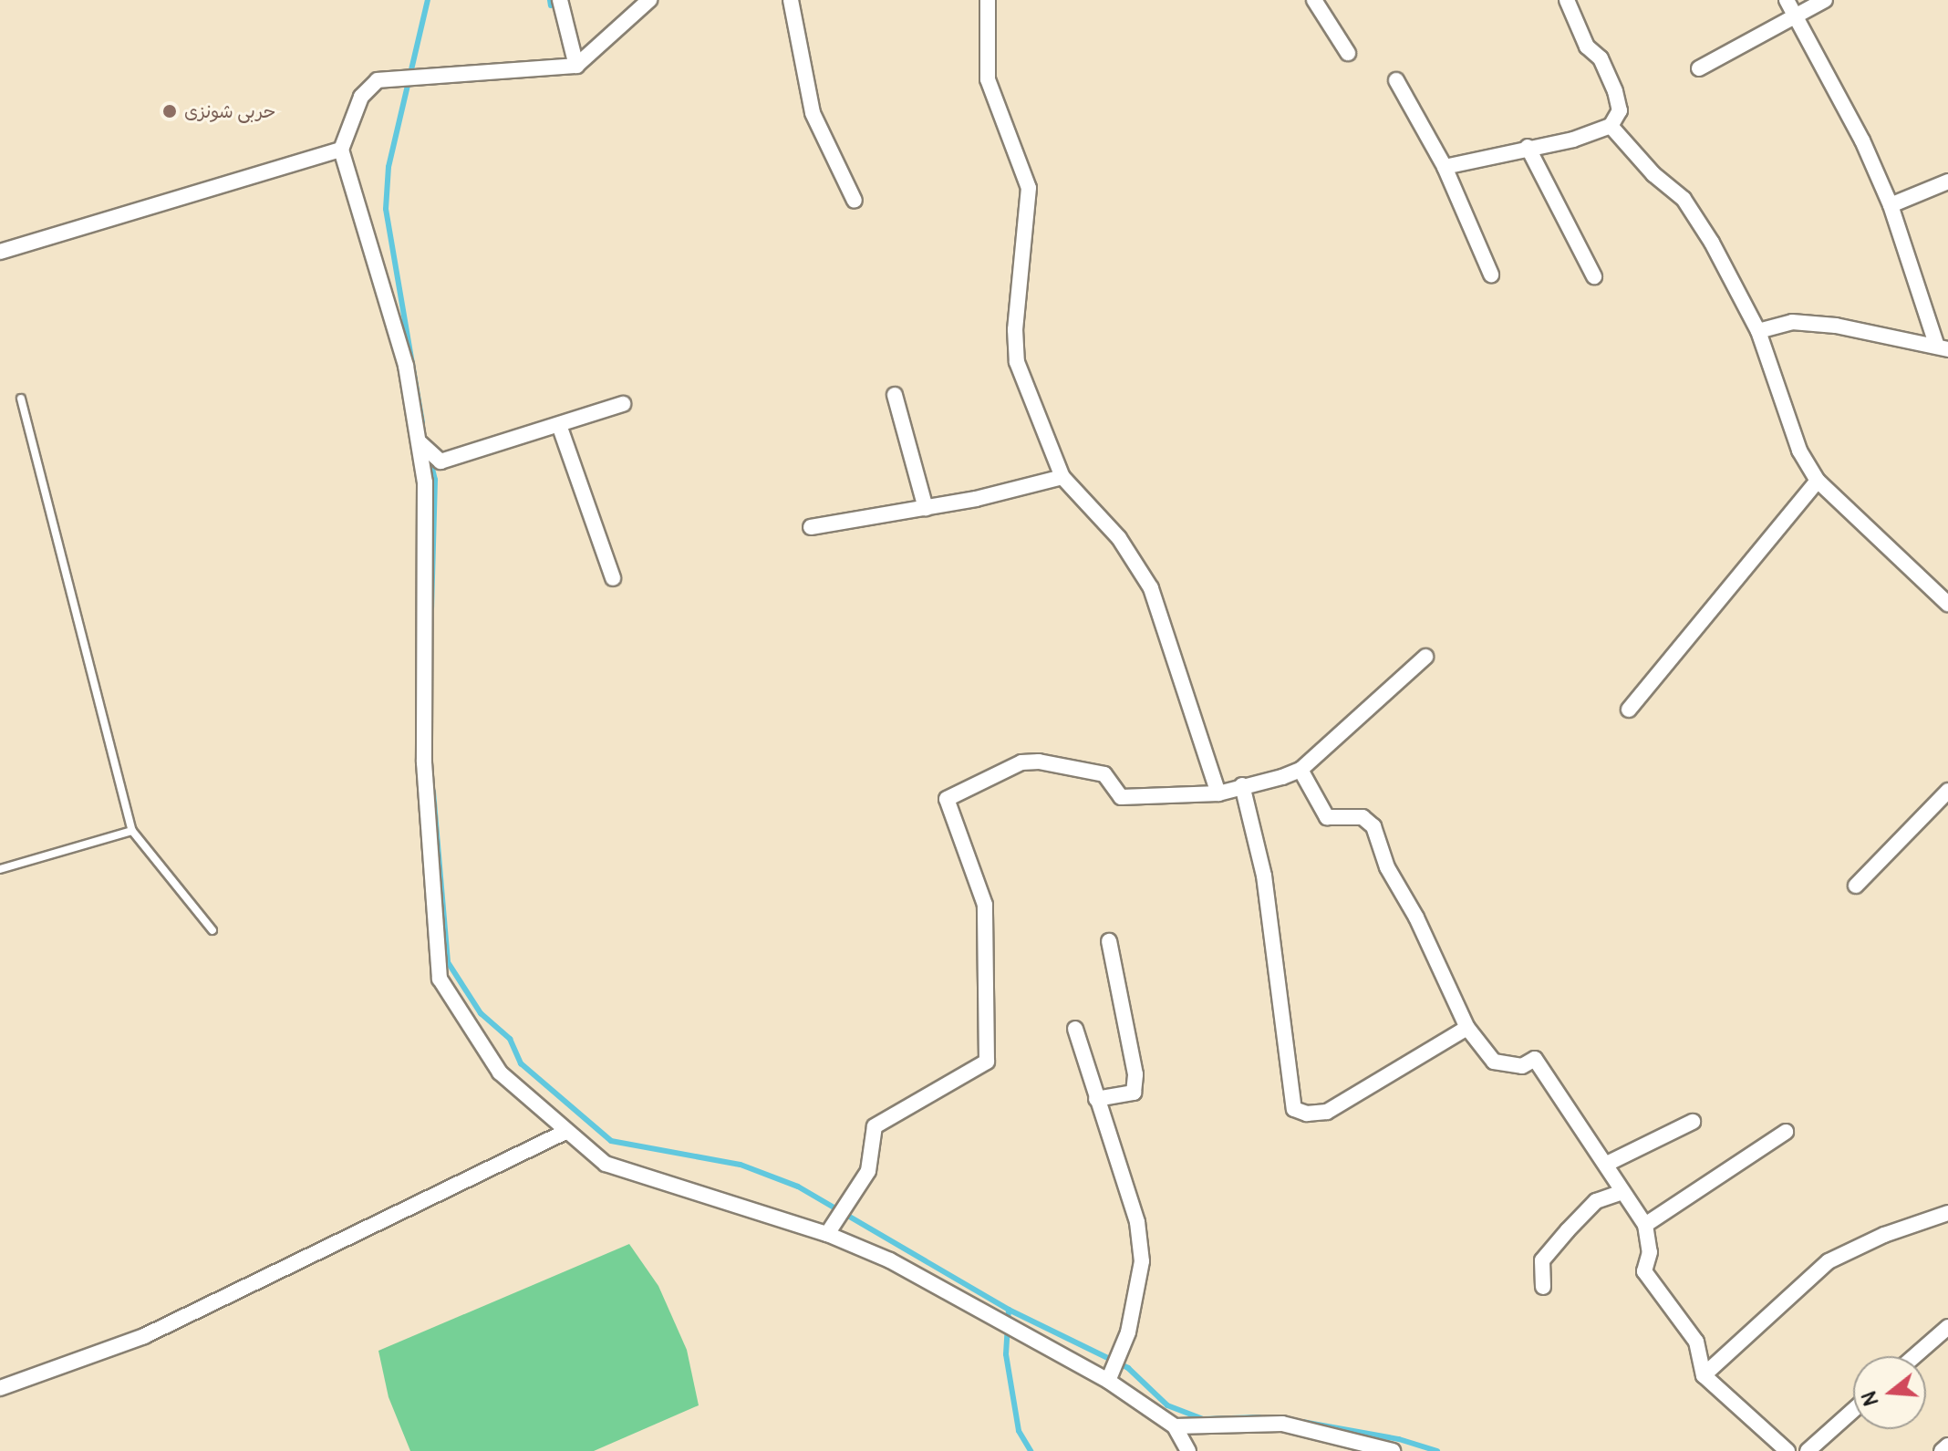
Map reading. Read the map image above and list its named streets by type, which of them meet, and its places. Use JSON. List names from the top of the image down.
{
  "places": ["حربی شونزی"],
  "north": "left"
}
